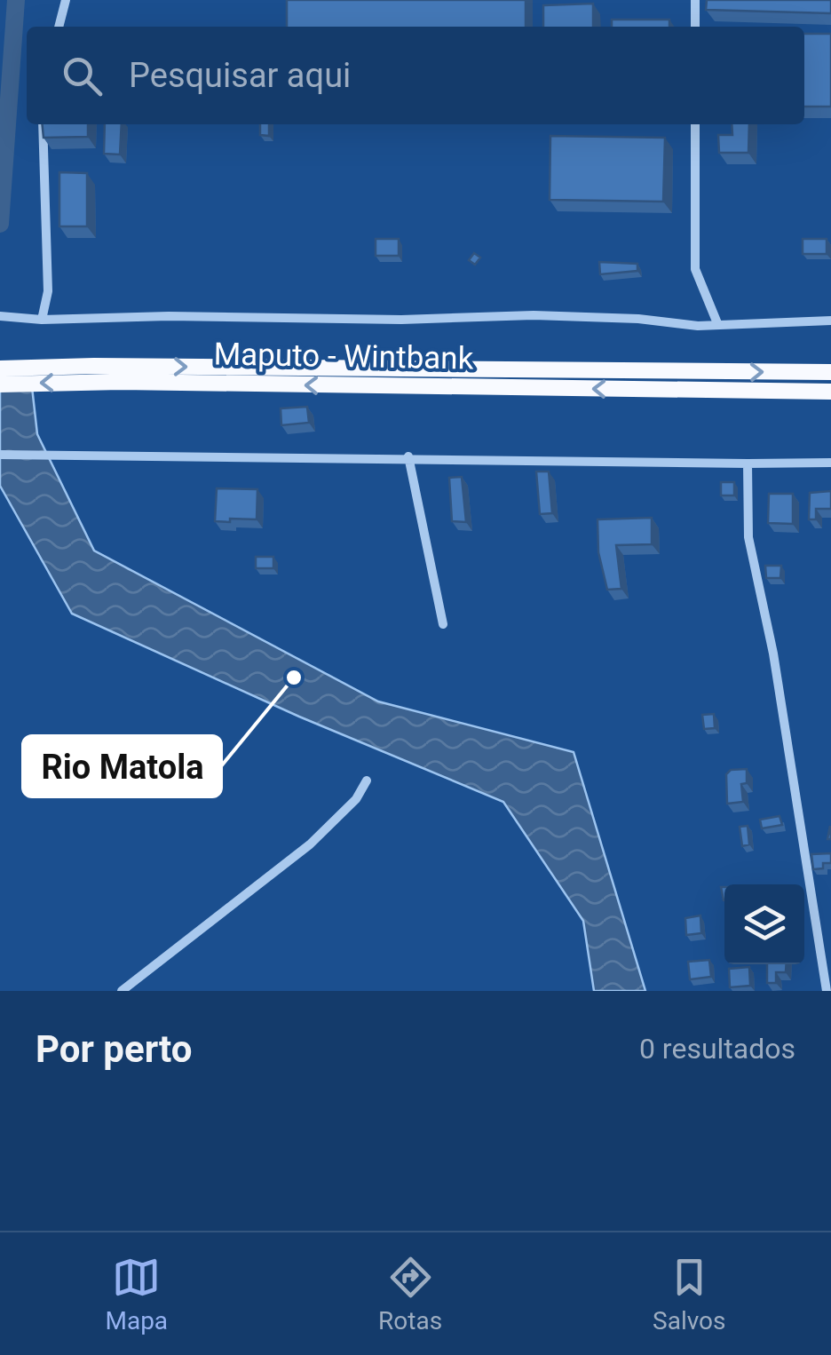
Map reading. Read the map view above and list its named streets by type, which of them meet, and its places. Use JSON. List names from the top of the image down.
{
  "streets": {
    "highway": ["Maputo - Wintbank"]
  },
  "places": ["Rio Matola"],
  "page": {
    "search": "Pesquisar aqui",
    "heading": ["Por perto", "0 resultados"],
    "nav": ["Mapa", "Rotas", "Salvos"]
  }
}
